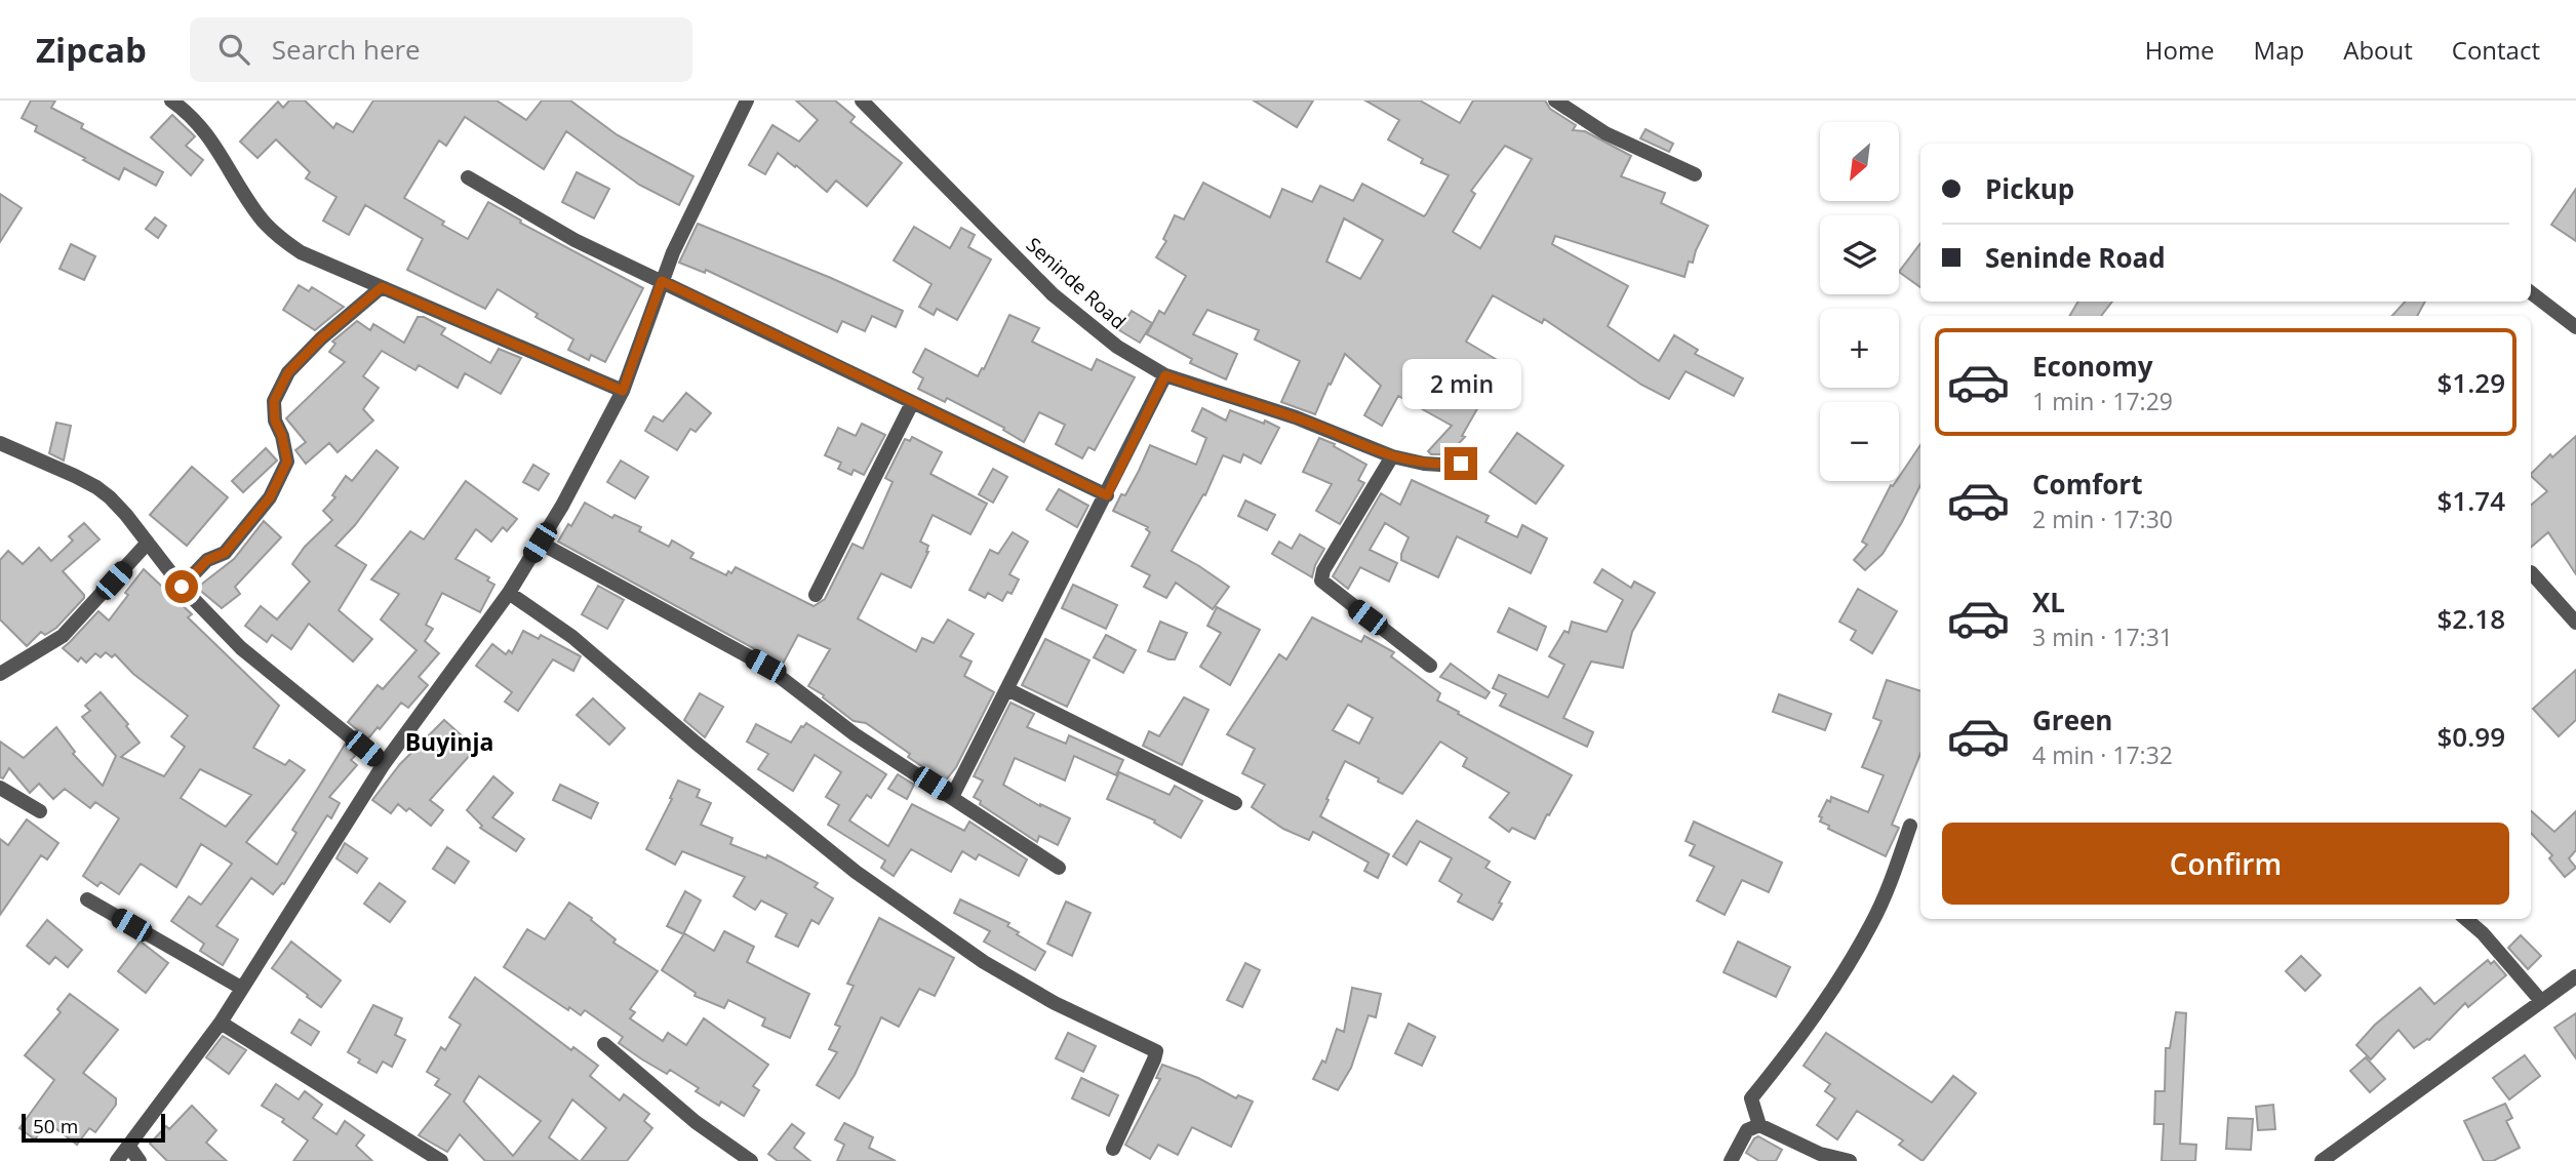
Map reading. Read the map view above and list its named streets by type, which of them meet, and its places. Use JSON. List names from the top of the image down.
{
  "streets": {
    "street": ["Seninde Road"]
  },
  "districts": ["Buyinja"],
  "scale_bar": "50 m",
  "north": "bottom left",
  "page": {
    "header": "Zipcab",
    "search": "Search here",
    "nav": [
      "Home",
      "Map",
      "About",
      "Contact"
    ],
    "map_buttons": ["+", "−"],
    "banner": ["Pickup", "Seninde Road"],
    "list": [
      {
        "name": "Economy",
        "note": "1 min · 17:29",
        "value": "$1.29"
      },
      {
        "name": "Comfort",
        "note": "2 min · 17:30",
        "value": "$1.74"
      },
      {
        "name": "XL",
        "note": "3 min · 17:31",
        "value": "$2.18"
      },
      {
        "name": "Green",
        "note": "4 min · 17:32",
        "value": "$0.99"
      }
    ],
    "bubble": "2 min",
    "buttons": "Confirm",
    "scale": "50 m"
  }
}
